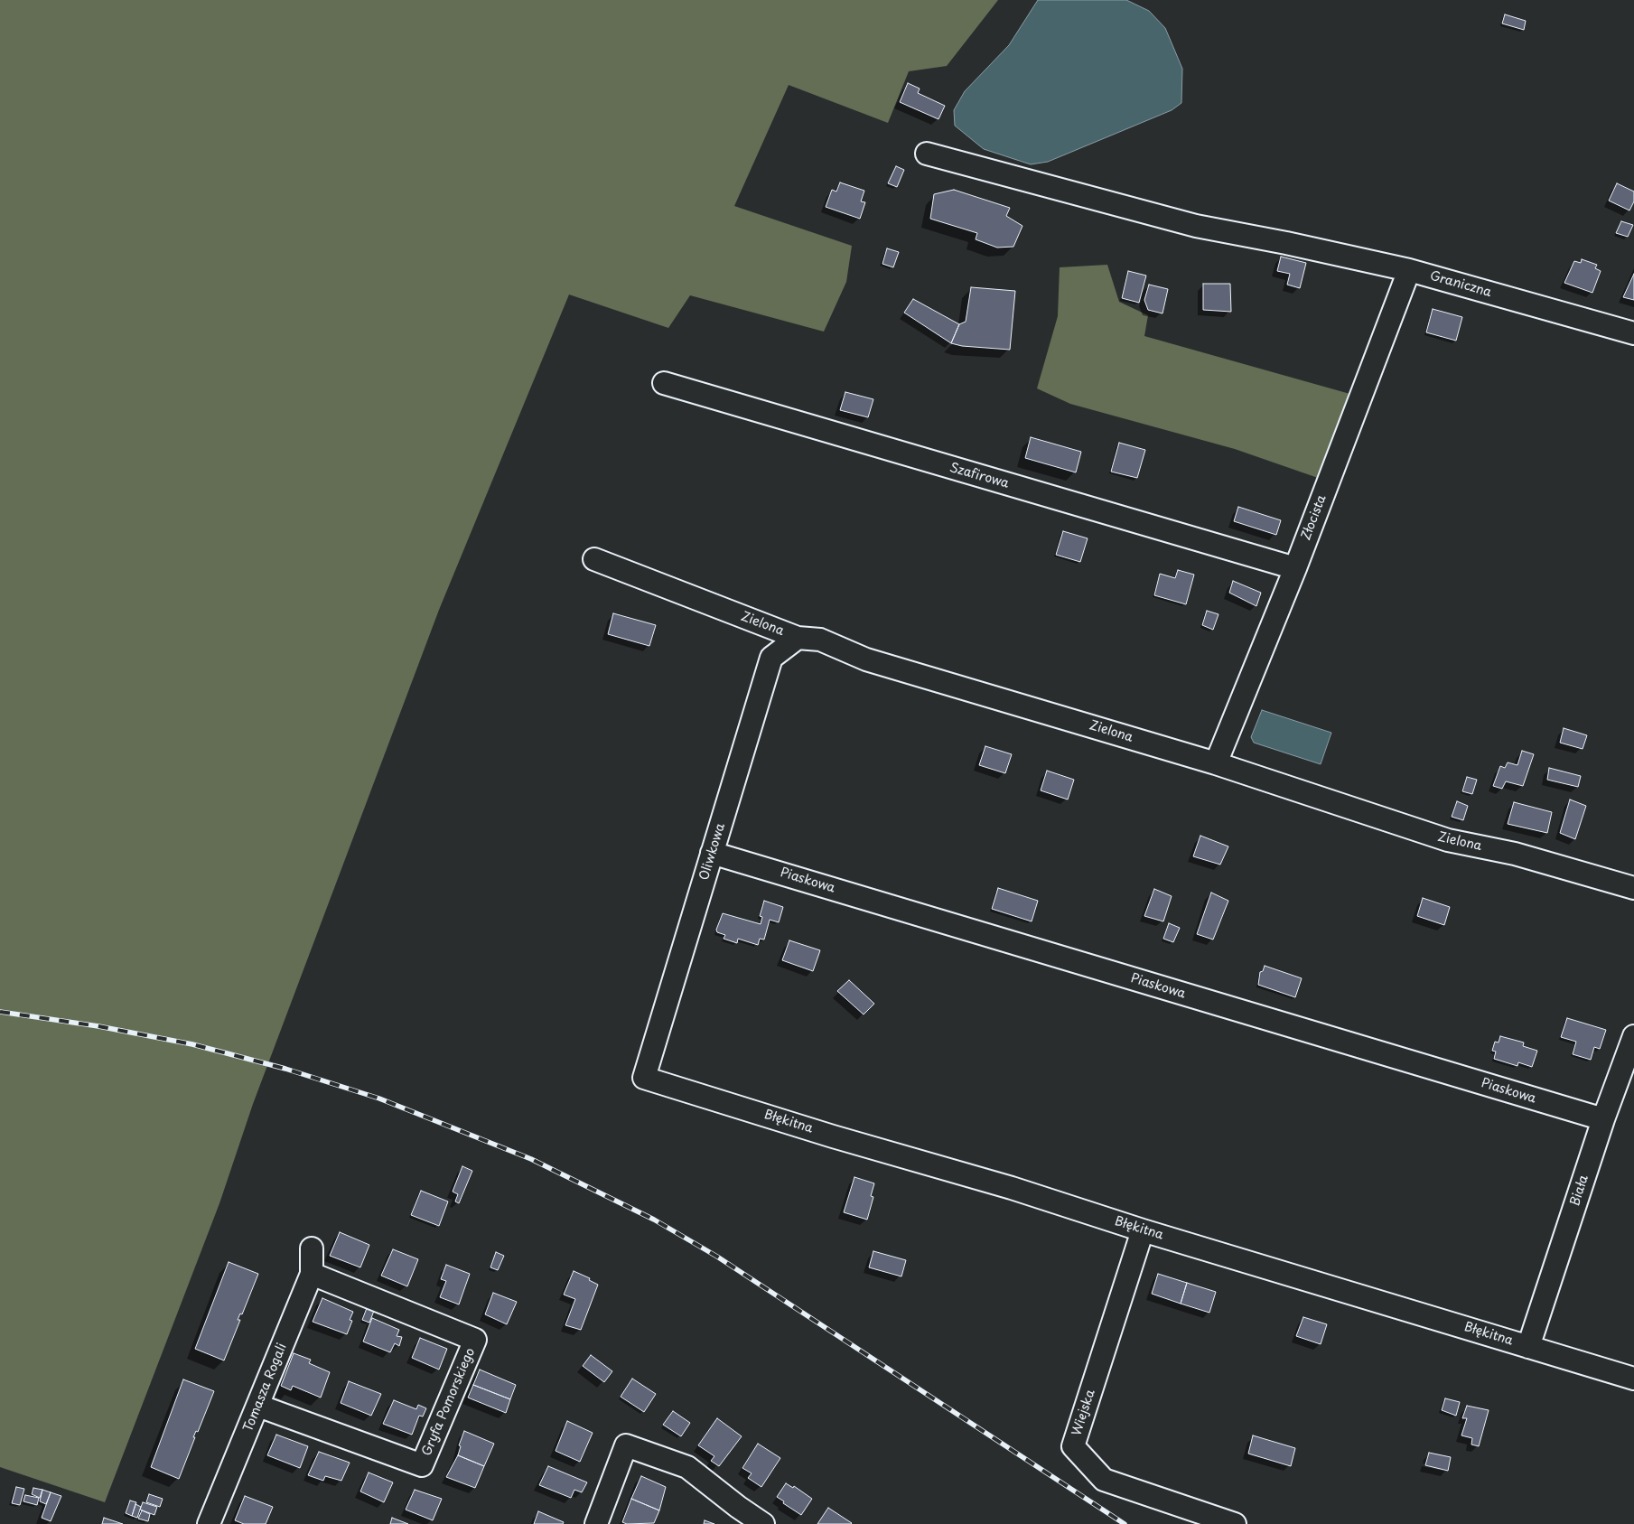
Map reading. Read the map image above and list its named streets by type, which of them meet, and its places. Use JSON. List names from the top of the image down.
{
  "streets": {
    "street": [
      "Graniczna",
      "Szafirowa",
      "Złocista",
      "Zielona",
      "Oliwkowa",
      "Piaskowa",
      "Błękitna",
      "Biała",
      "Tomasza Rogali",
      "Gryfa Pomorskiego",
      "Wiejska"
    ]
  },
  "crossings": [
    ["Graniczna", "Złocista"],
    ["Szafirowa", "Złocista"],
    ["Złocista", "Zielona"],
    ["Zielona", "Oliwkowa"],
    ["Oliwkowa", "Piaskowa"],
    ["Oliwkowa", "Błękitna"],
    ["Piaskowa", "Biała"],
    ["Błękitna", "Biała"],
    ["Błękitna", "Wiejska"],
    ["Tomasza Rogali", "Gryfa Pomorskiego"]
  ]
}
